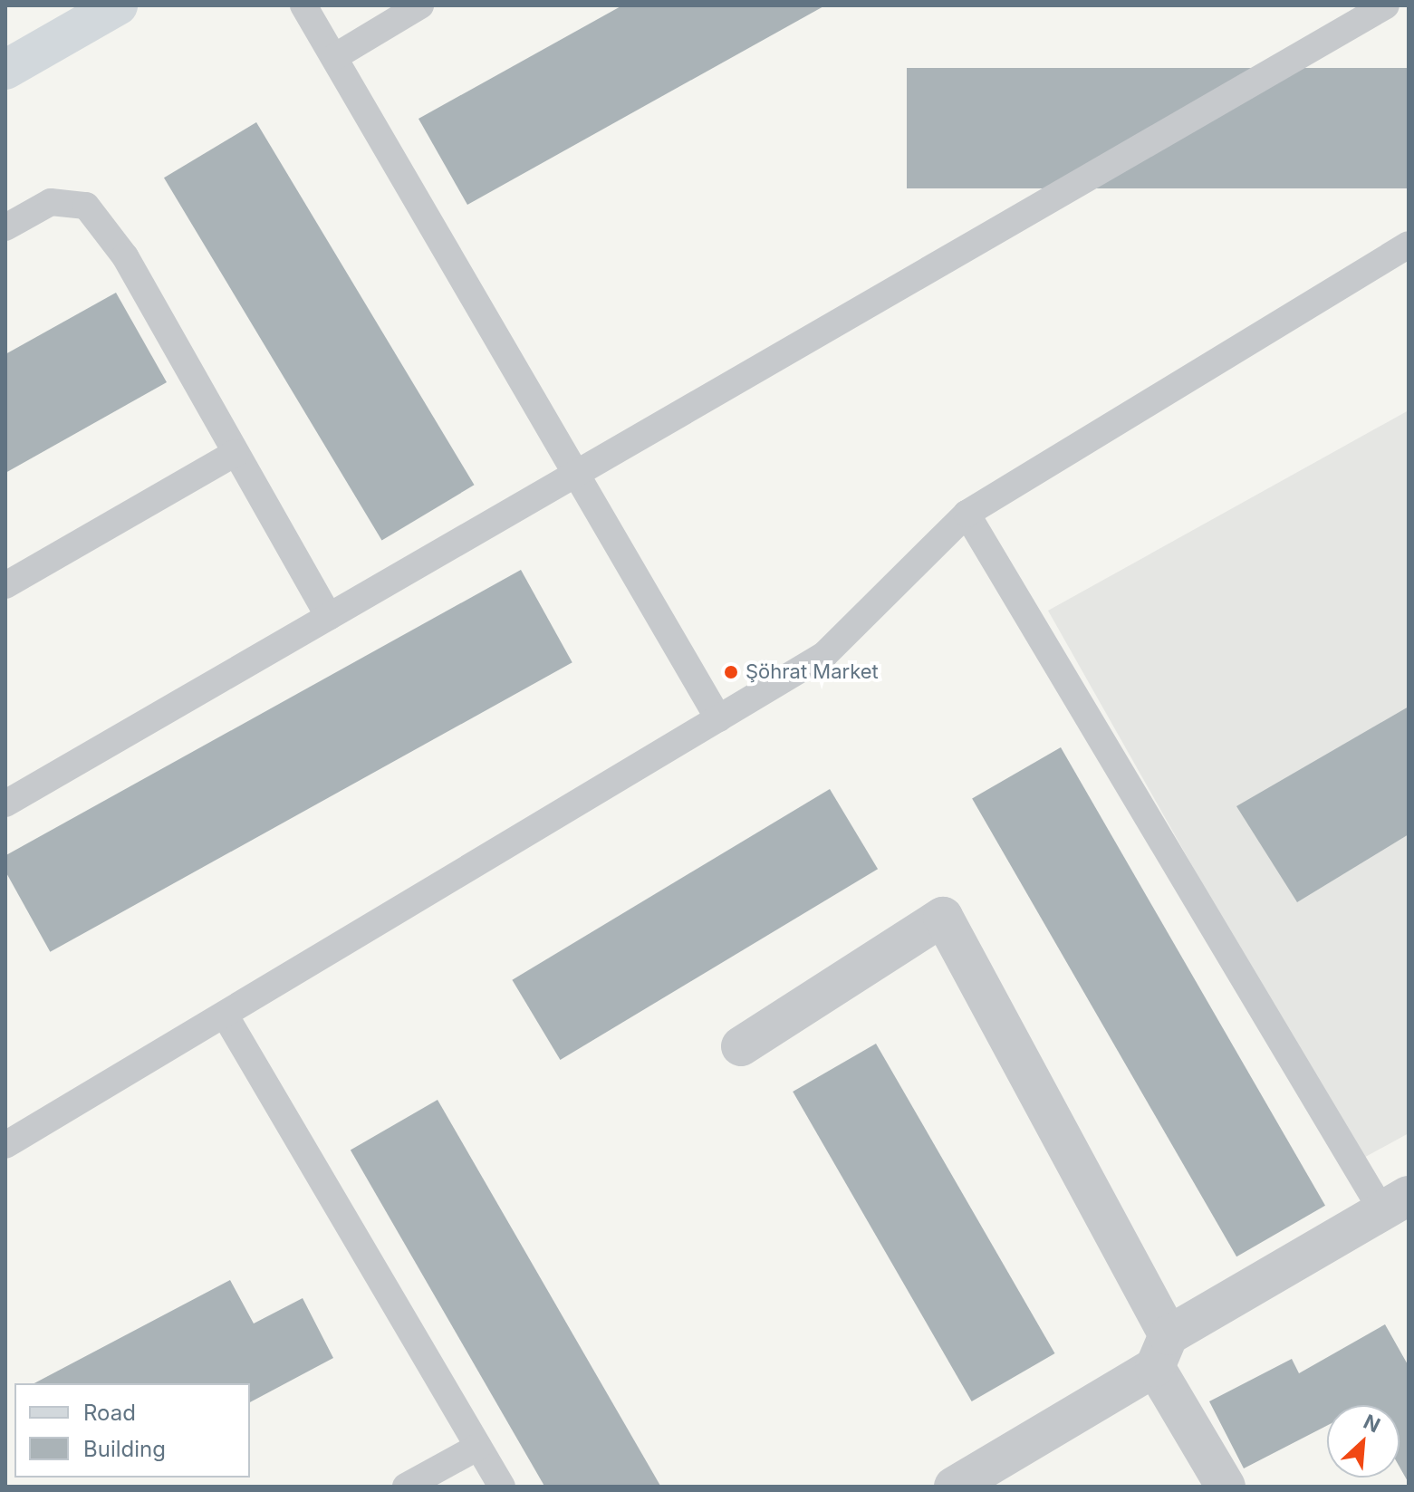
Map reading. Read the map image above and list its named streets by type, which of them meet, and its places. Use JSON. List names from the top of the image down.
{
  "places": ["Şöhrat Market"],
  "legend": ["Road", "Building"],
  "north": "top right"
}
